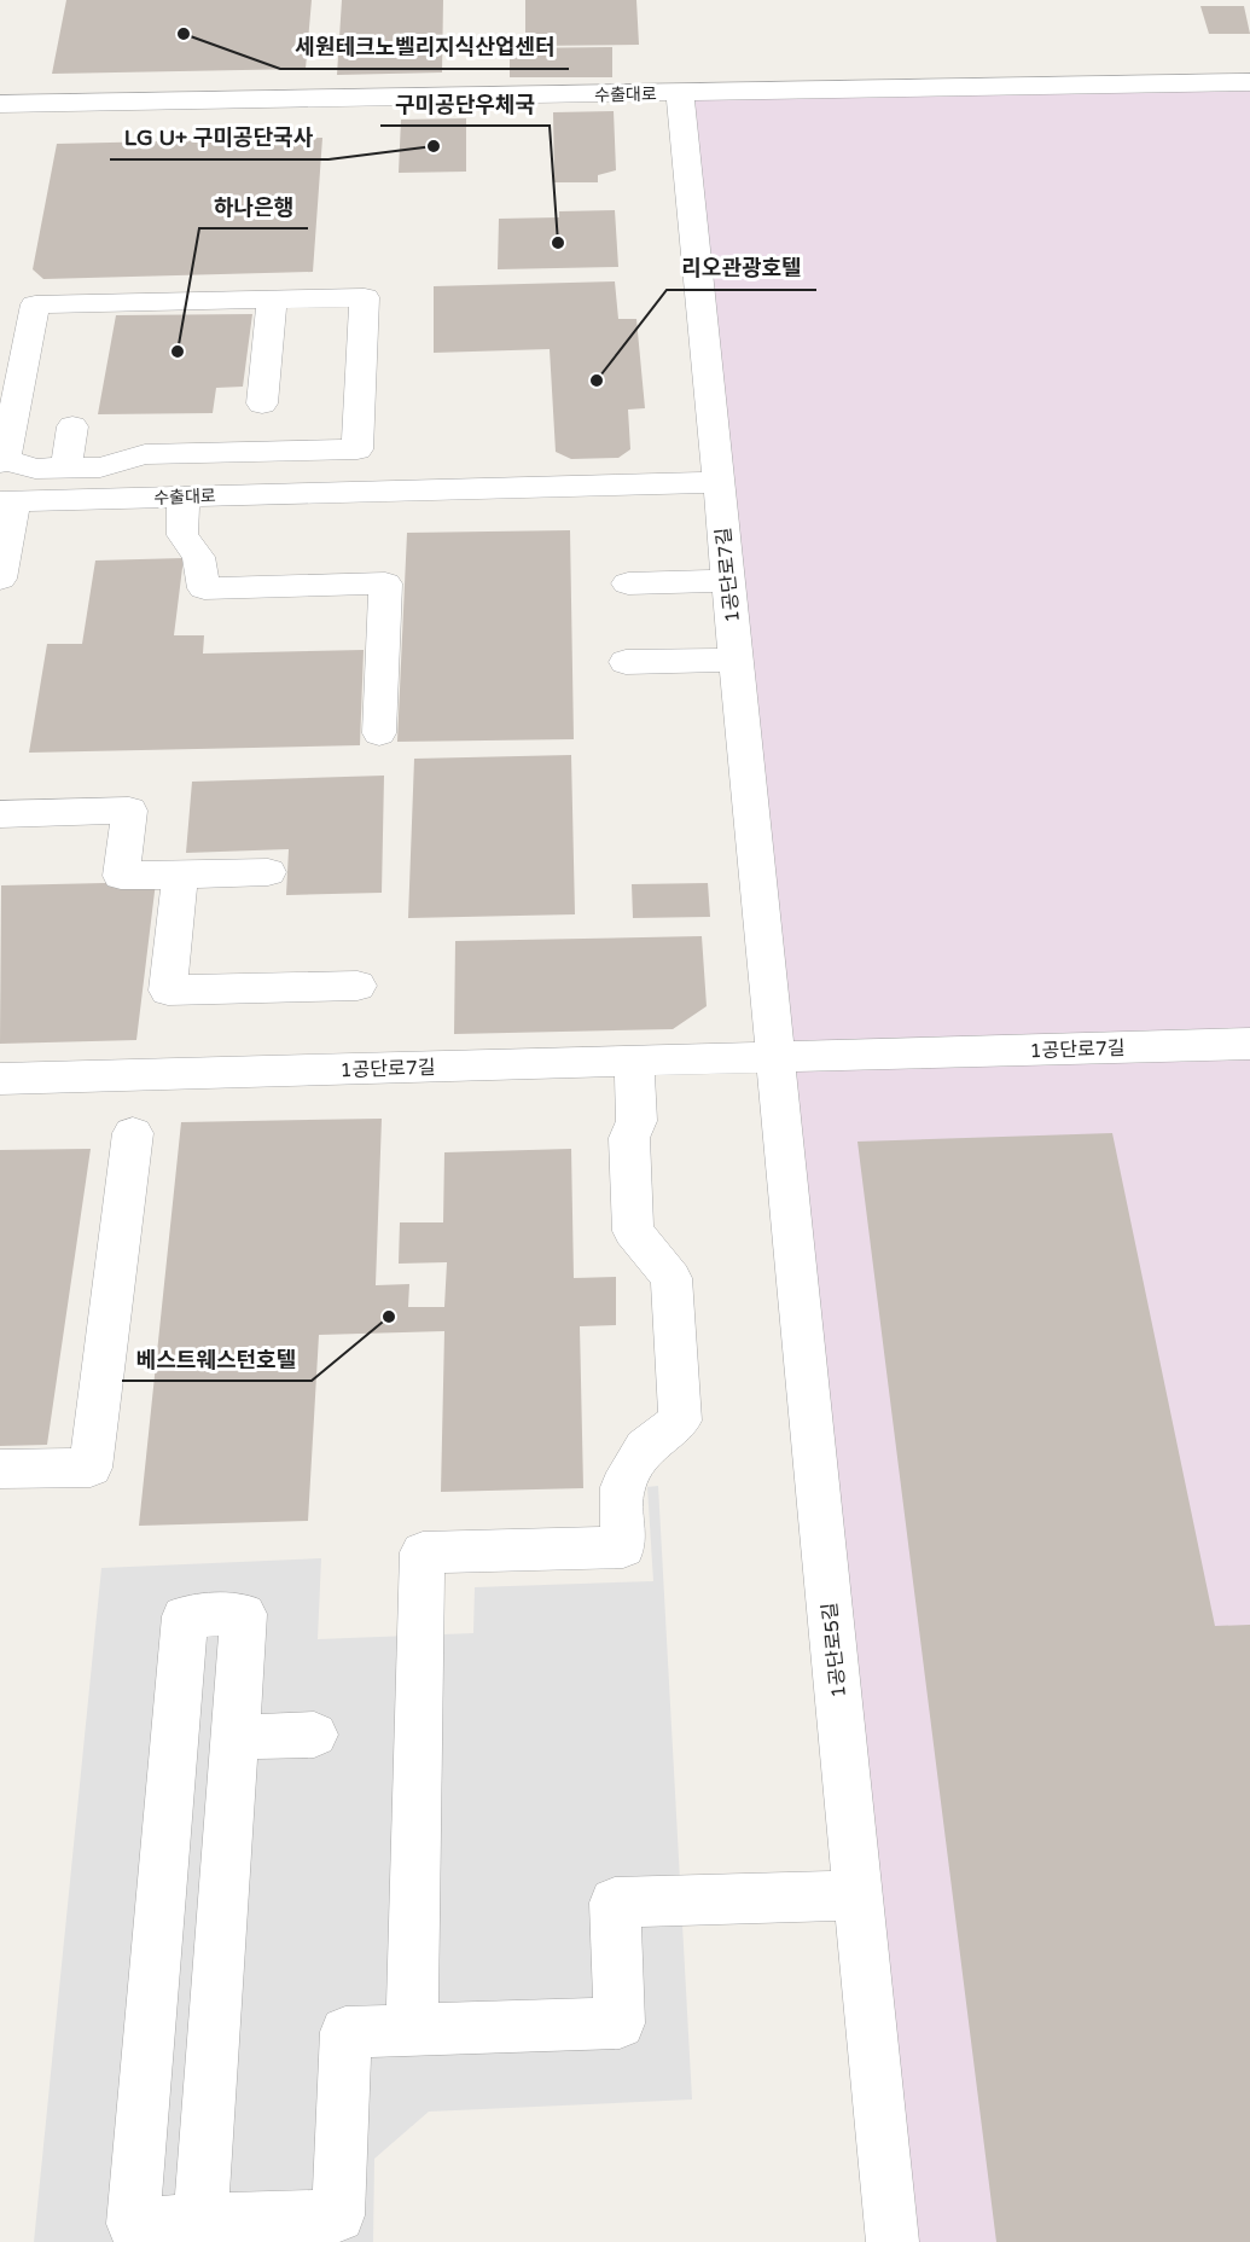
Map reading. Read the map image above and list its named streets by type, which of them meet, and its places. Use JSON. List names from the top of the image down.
{
  "streets": {
    "street": ["수출대로", "1공단로7길", "1공단로5길"]
  },
  "crossings": [
    ["수출대로", "1공단로7길"],
    ["1공단로7길", "1공단로5길"]
  ],
  "places": [
    "세원테크노벨리지식산업센터",
    "LG U+ 구미공단국사",
    "구미공단우체국",
    "하나은행",
    "리오관광호텔",
    "베스트웨스턴호텔"
  ]
}
